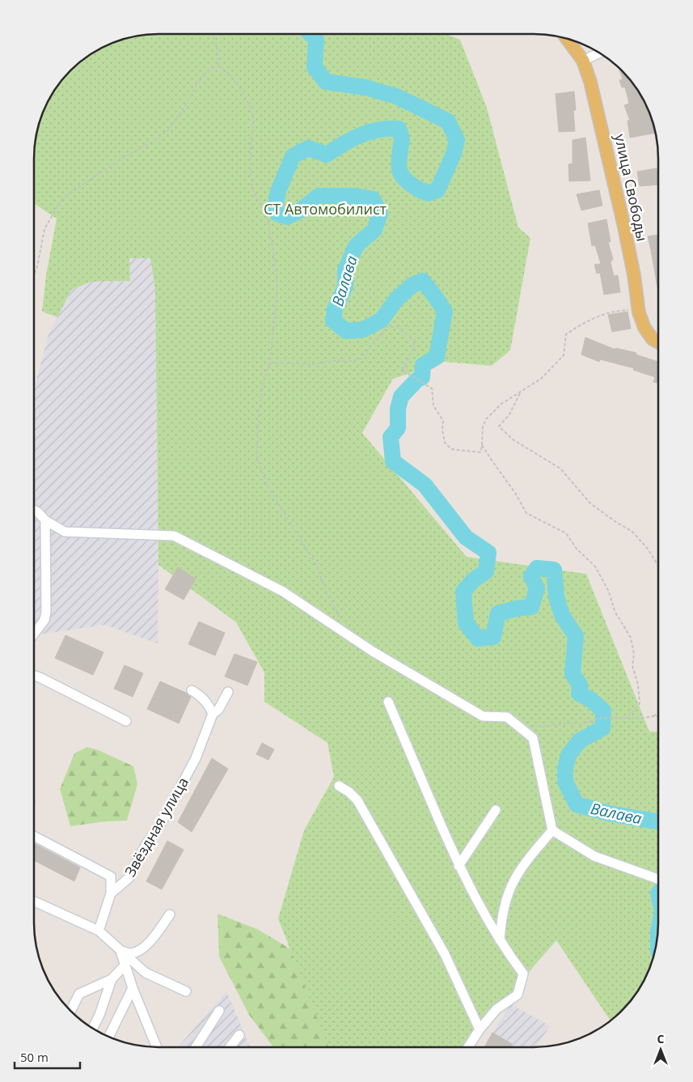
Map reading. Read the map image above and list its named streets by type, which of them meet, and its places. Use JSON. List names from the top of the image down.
{
  "streets": {
    "main road": ["улица Свободы"],
    "street": ["Звёздная улица"]
  },
  "water": ["Валава"],
  "parks": ["СТ Автомобилист"],
  "scale_bar": "50 m",
  "north": "top"
}
